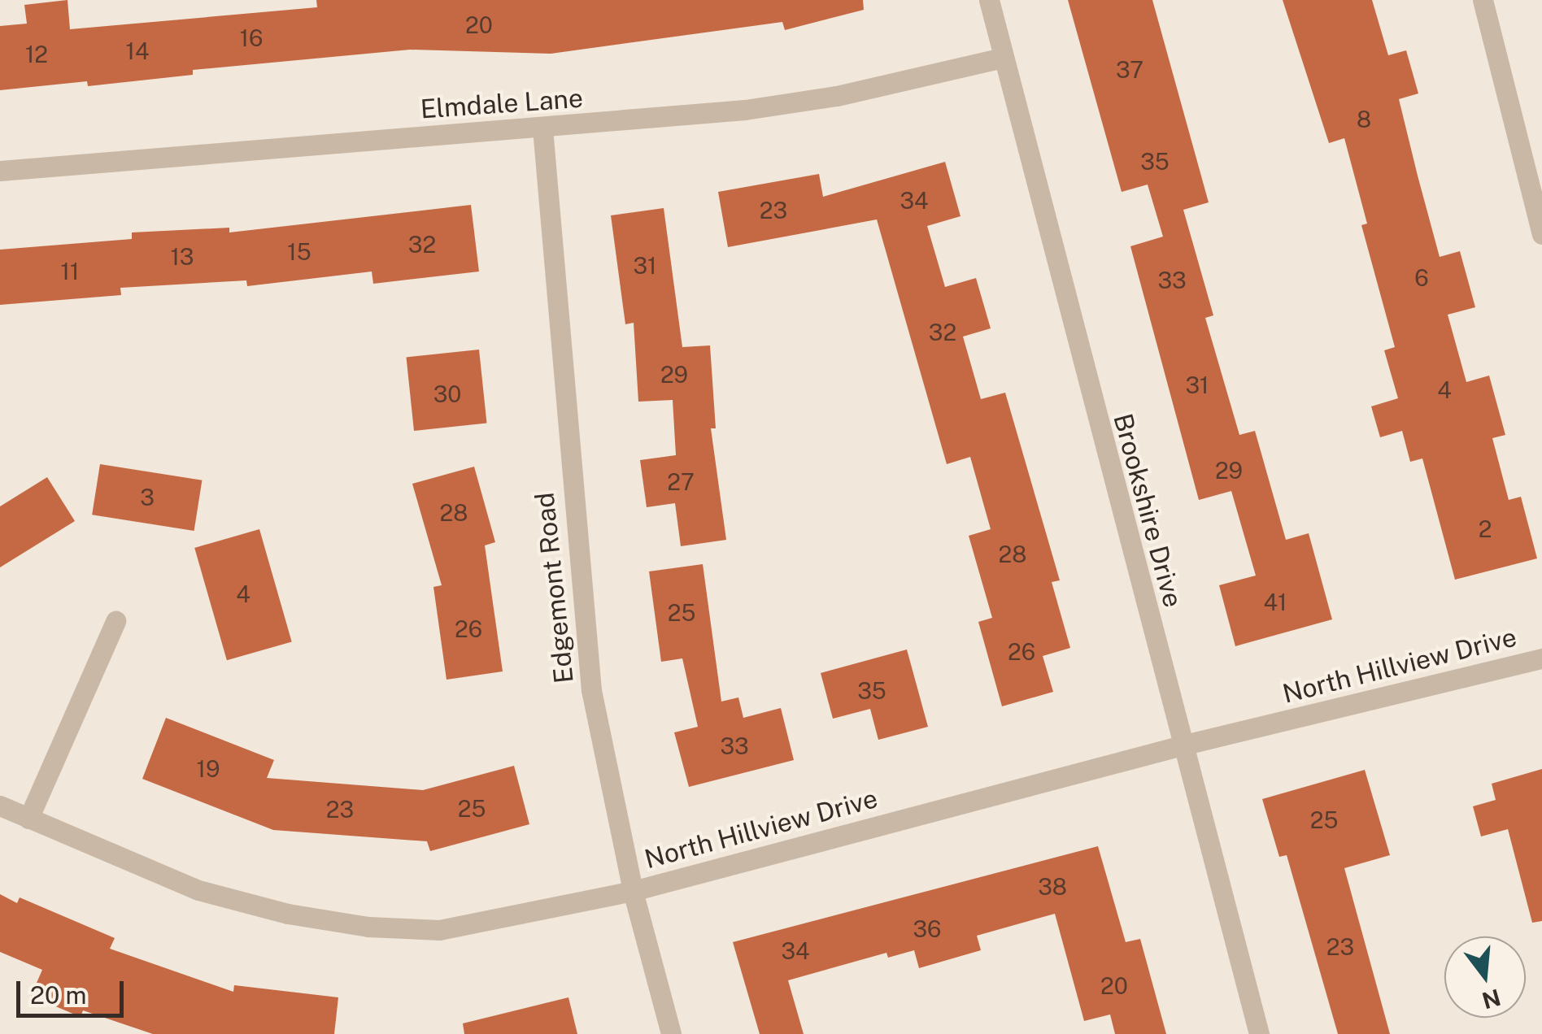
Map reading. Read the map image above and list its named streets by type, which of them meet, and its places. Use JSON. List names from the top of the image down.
{
  "streets": {
    "street": [
      "Elmdale Lane",
      "Brookshire Drive",
      "Edgemont Road",
      "North Hillview Drive"
    ]
  },
  "crossings": [
    ["Elmdale Lane", "Brookshire Drive"],
    ["Elmdale Lane", "Edgemont Road"],
    ["Brookshire Drive", "North Hillview Drive"],
    ["Edgemont Road", "North Hillview Drive"]
  ],
  "house_numbers": [
    "20",
    "16",
    "14",
    "12",
    "37",
    "8",
    "35",
    "34",
    "23",
    "32",
    "15",
    "13",
    "31",
    "11",
    "6",
    "33",
    "32",
    "29",
    "31",
    "4",
    "30",
    "29",
    "27",
    "3",
    "28",
    "2",
    "28",
    "4",
    "41",
    "25",
    "26",
    "26",
    "35",
    "33",
    "19",
    "25",
    "23",
    "25",
    "38",
    "36",
    "23",
    "34",
    "20"
  ],
  "scale_bar": "20 m",
  "north": "bottom"
}
